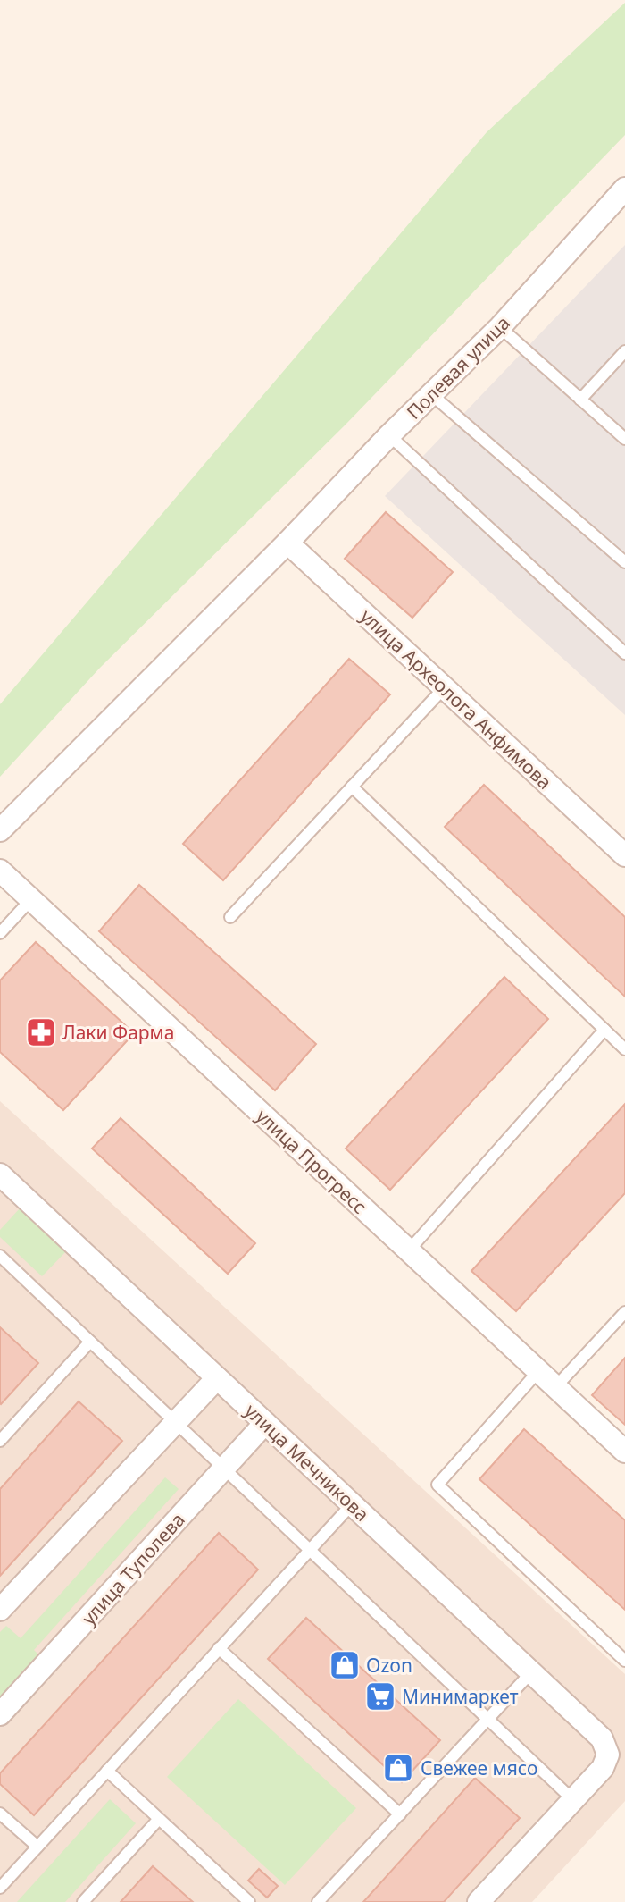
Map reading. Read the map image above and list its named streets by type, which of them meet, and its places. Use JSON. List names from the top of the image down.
{
  "streets": {
    "street": [
      "Полевая улица",
      "улица Археолога Анфимова",
      "улица Прогресс",
      "улица Мечникова",
      "улица Туполева"
    ]
  },
  "crossings": [
    ["Полевая улица", "улица Археолога Анфимова"],
    ["улица Мечникова", "улица Туполева"]
  ],
  "places": {
    "pharmacy": ["Лаки Фарма"],
    "shop": ["Ozon", "Свежее мясо"],
    "supermarket": ["Минимаркет"]
  }
}
